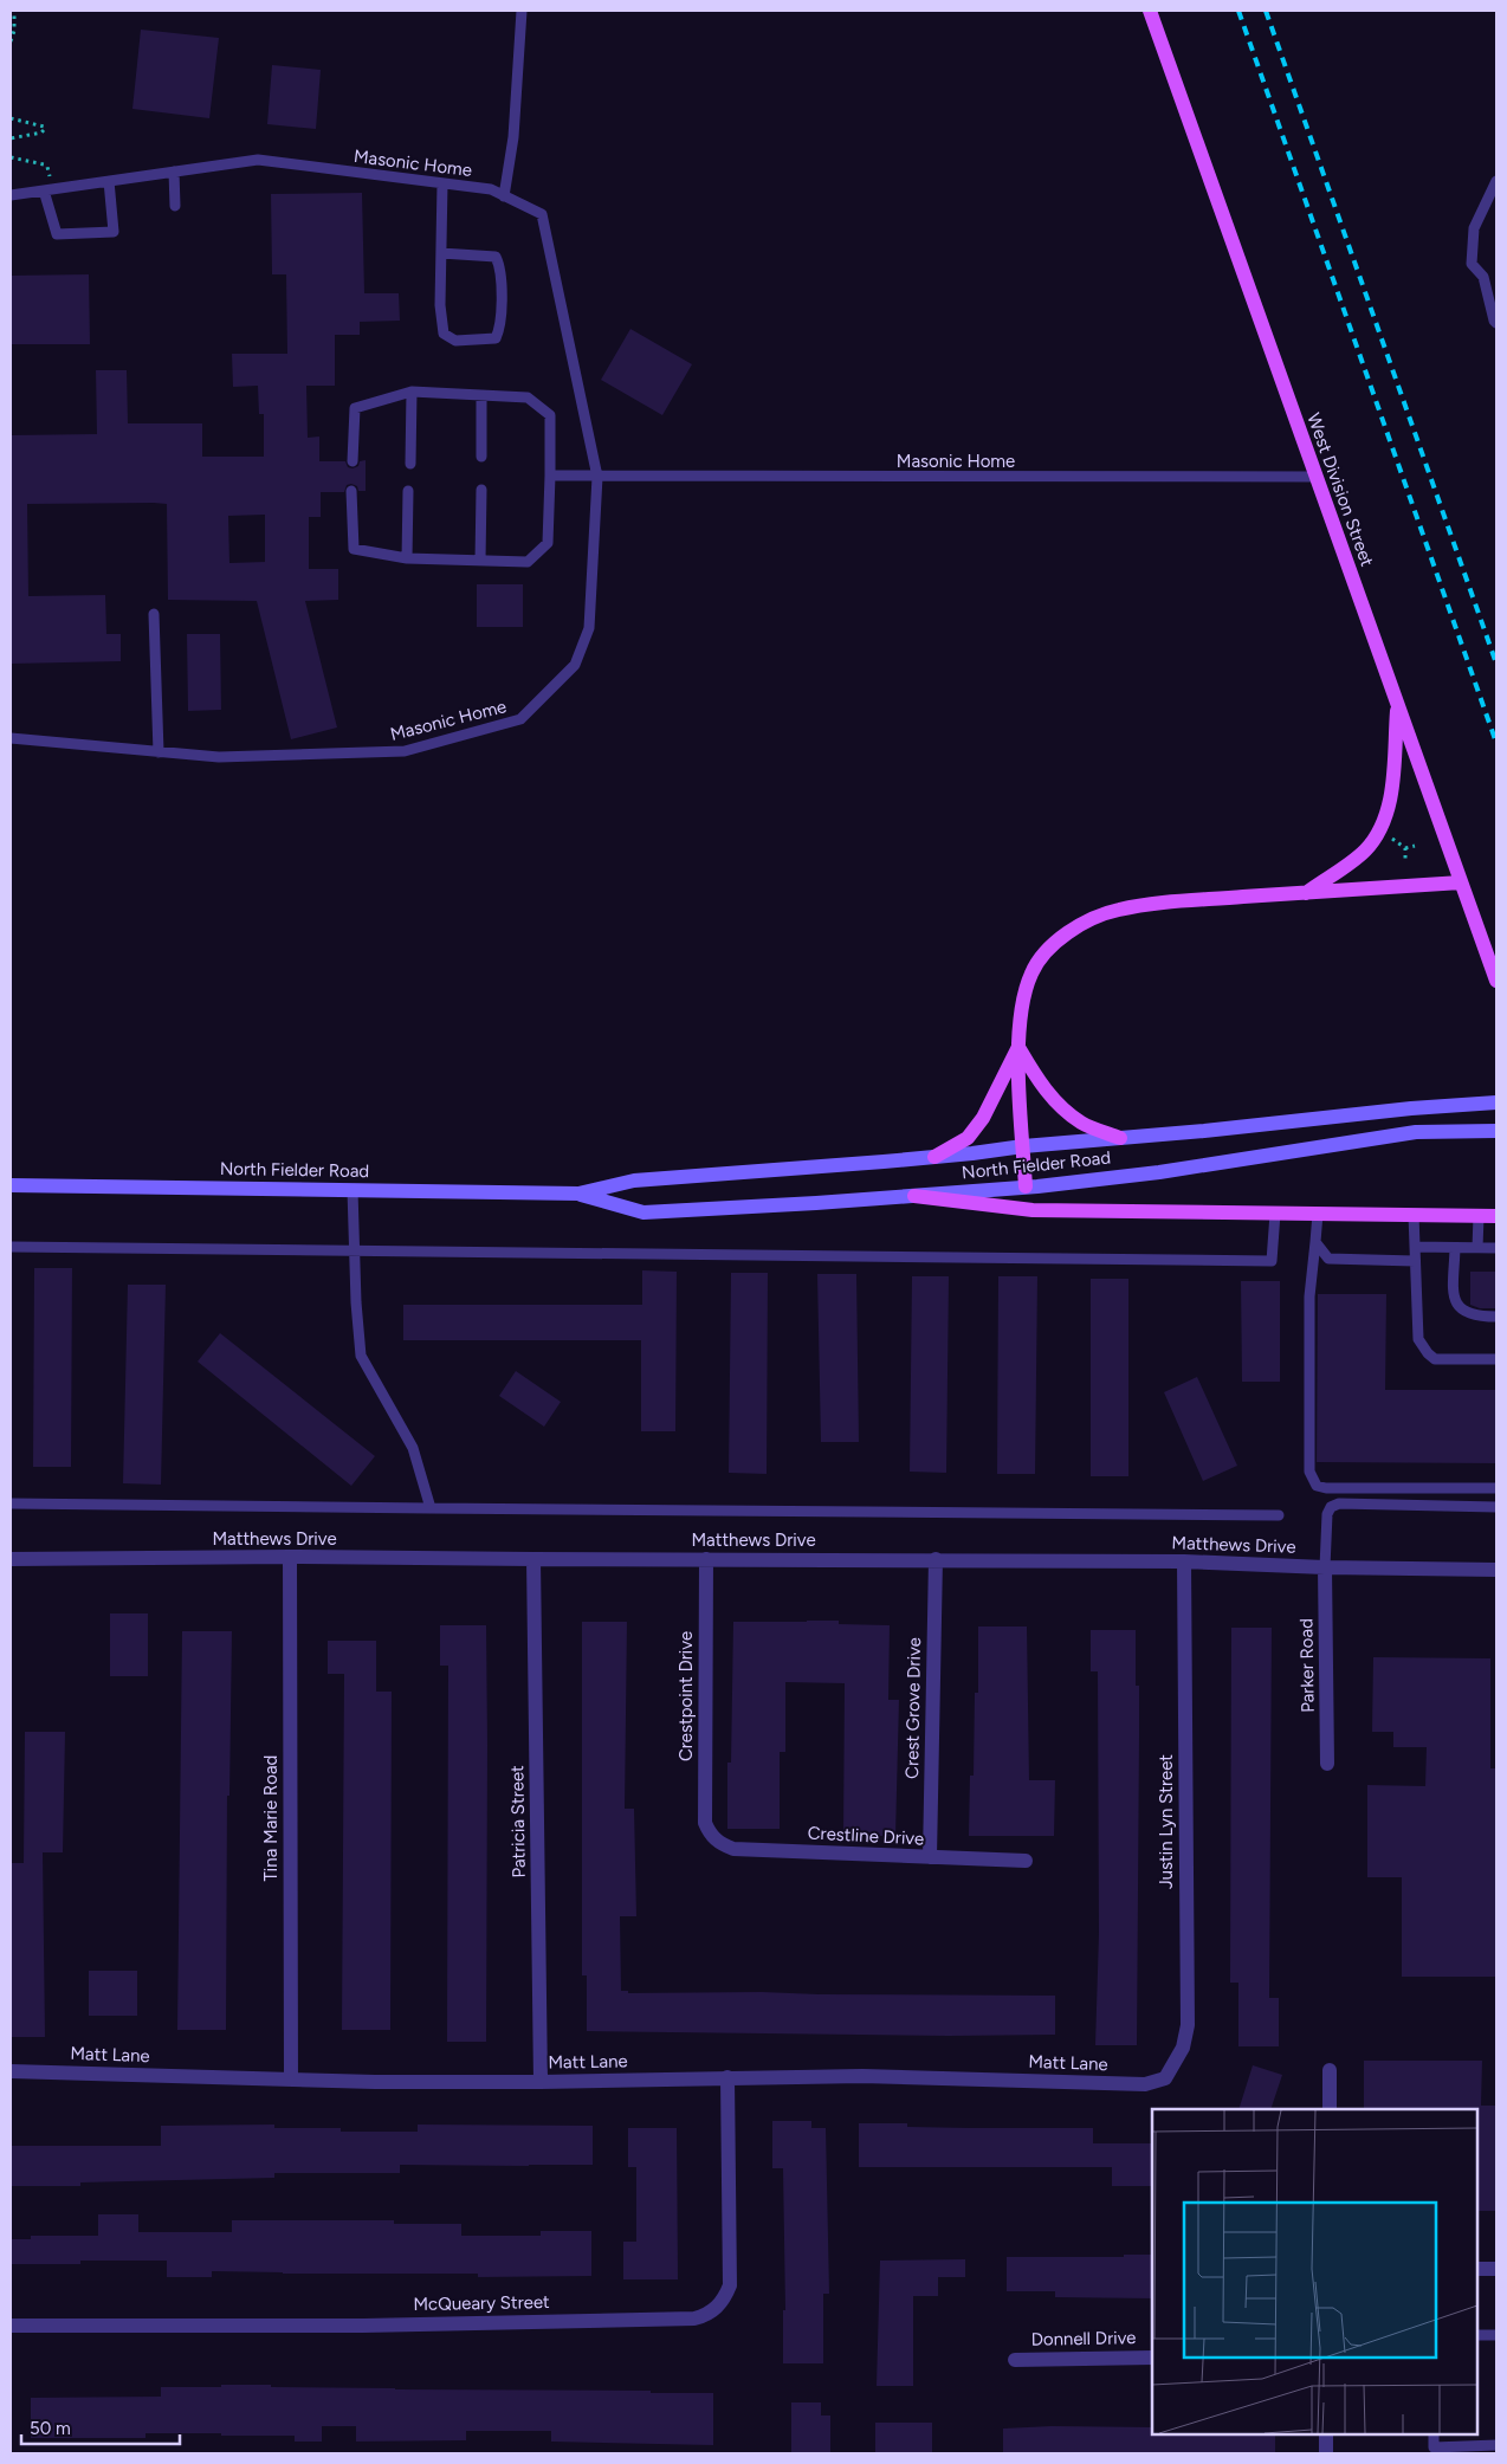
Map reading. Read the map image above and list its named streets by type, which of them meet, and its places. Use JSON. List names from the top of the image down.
{
  "streets": {
    "main road": ["West Division Street", "North Fielder Road"],
    "street": [
      "Matthews Drive",
      "Parker Road",
      "Crestpoint Drive",
      "Crest Grove Drive",
      "Tina Marie Road",
      "Patricia Street",
      "Justin Lyn Street",
      "Crestline Drive",
      "Matt Lane",
      "McQueary Street",
      "Donnell Drive"
    ],
    "lane": ["Masonic Home"]
  },
  "crossings": [
    ["Masonic Home", "West Division Street"],
    ["Matthews Drive", "Parker Road"],
    ["Matthews Drive", "Crestpoint Drive"],
    ["Matthews Drive", "Crest Grove Drive"],
    ["Matthews Drive", "Tina Marie Road"],
    ["Matthews Drive", "Patricia Street"],
    ["Matthews Drive", "Justin Lyn Street"],
    ["Crestpoint Drive", "Crestline Drive"],
    ["Crest Grove Drive", "Crestline Drive"],
    ["Tina Marie Road", "Matt Lane"],
    ["Patricia Street", "Matt Lane"],
    ["Justin Lyn Street", "Matt Lane"],
    ["Matt Lane", "McQueary Street"]
  ],
  "scale_bar": "50 m"
}
